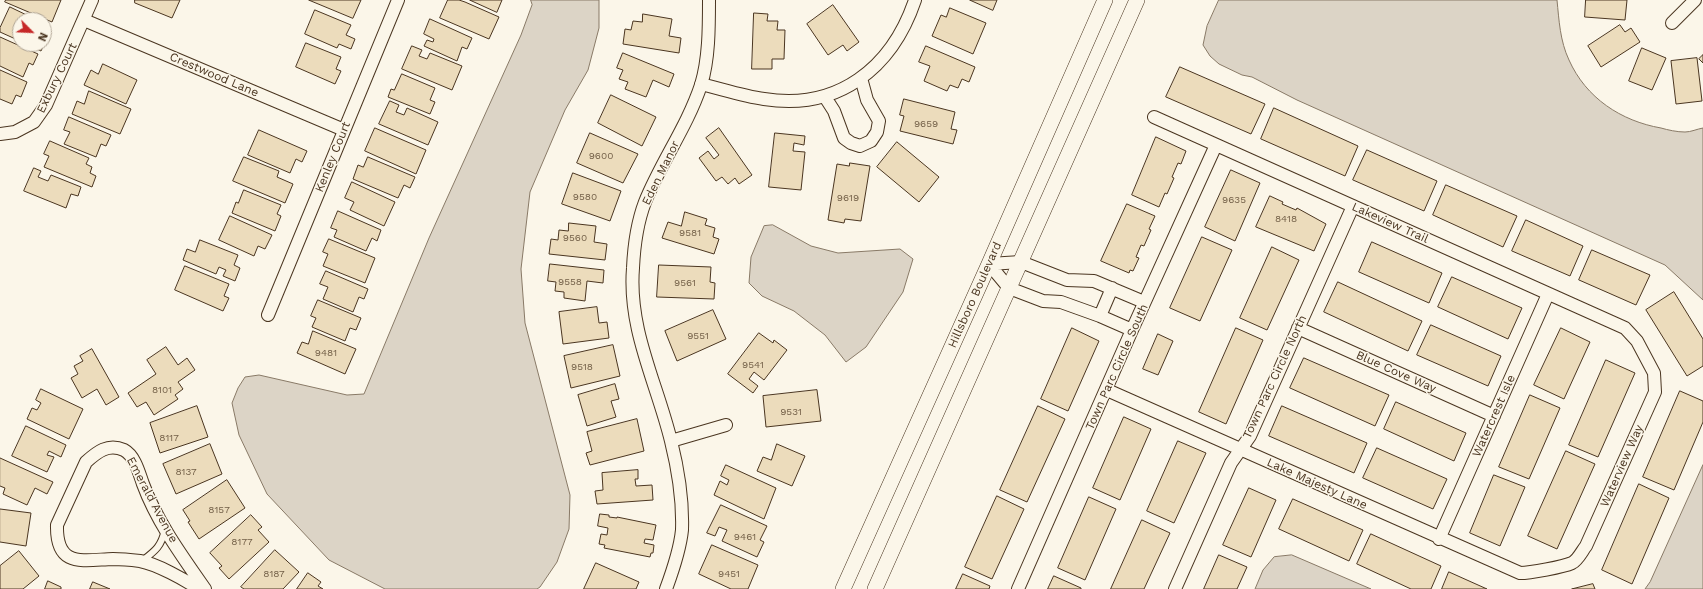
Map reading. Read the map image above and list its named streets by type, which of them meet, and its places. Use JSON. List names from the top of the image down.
{
  "streets": {
    "street": [
      "Crestwood Lane",
      "Exbury Court",
      "Kenley Court",
      "Eden Manor",
      "Lakeview Trail",
      "Hillsboro Boulevard",
      "Town Parc Circle South",
      "Blue Cove Way",
      "Town Parc Circle North",
      "Watercrest Isle",
      "Waterview Way",
      "Lake Majesty Lane",
      "Emerald Avenue"
    ]
  },
  "crossings": [
    ["Crestwood Lane", "Exbury Court"],
    ["Crestwood Lane", "Kenley Court"],
    ["Lakeview Trail", "Town Parc Circle South"],
    ["Lakeview Trail", "Town Parc Circle North"],
    ["Lakeview Trail", "Watercrest Isle"],
    ["Lakeview Trail", "Waterview Way"],
    ["Town Parc Circle South", "Lake Majesty Lane"],
    ["Blue Cove Way", "Town Parc Circle North"],
    ["Blue Cove Way", "Watercrest Isle"],
    ["Town Parc Circle North", "Lake Majesty Lane"],
    ["Watercrest Isle", "Lake Majesty Lane"],
    ["Waterview Way", "Lake Majesty Lane"]
  ],
  "house_numbers": [
    "9659",
    "9600",
    "9580",
    "9619",
    "9635",
    "8418",
    "9581",
    "9560",
    "9558",
    "9561",
    "9551",
    "9481",
    "9541",
    "9518",
    "8101",
    "9531",
    "8117",
    "8137",
    "8157",
    "9461",
    "8177",
    "8187",
    "9451"
  ],
  "north": "bottom right"
}
